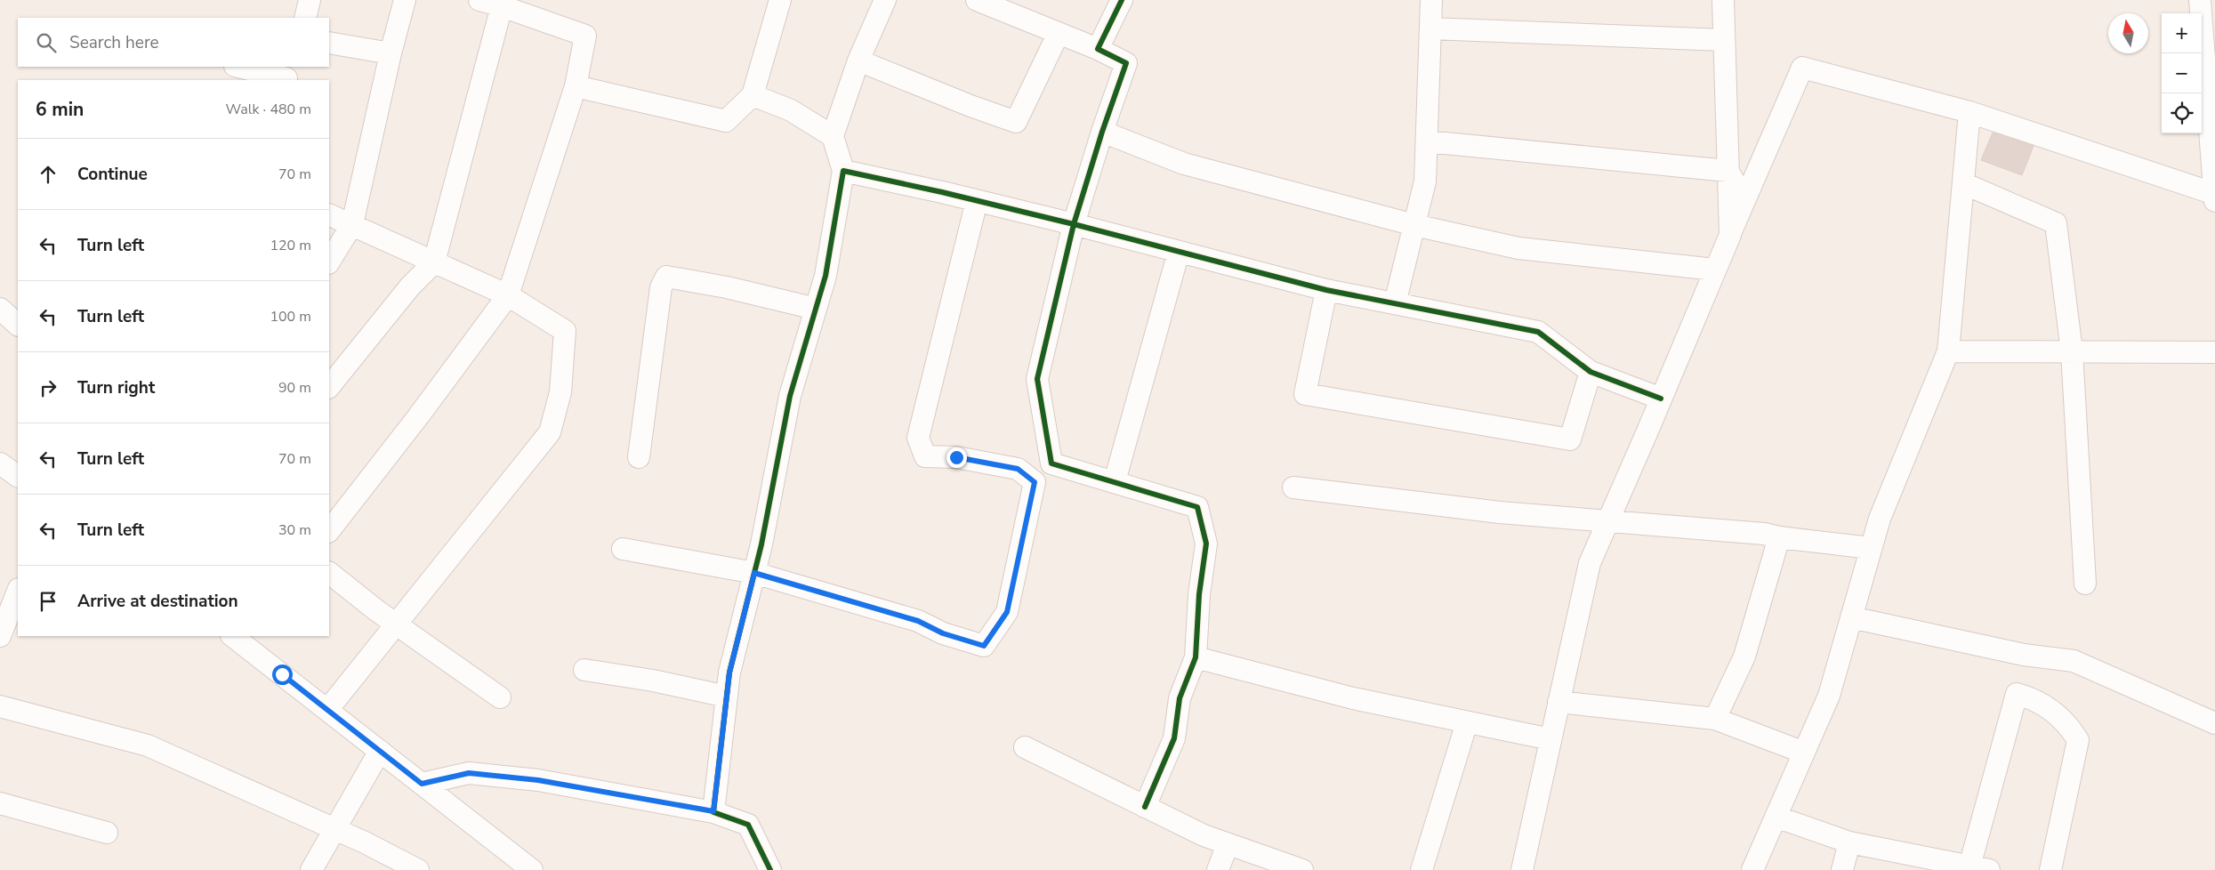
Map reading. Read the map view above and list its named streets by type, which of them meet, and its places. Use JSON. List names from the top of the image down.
{
  "north": "top",
  "page": {
    "map_buttons": ["+", "−"],
    "search": "Search here",
    "heading": ["6 min", "Walk · 480 m"],
    "list": [
      ["Continue", "70 m"],
      ["Turn left", "120 m"],
      ["Turn left", "100 m"],
      ["Turn right", "90 m"],
      ["Turn left", "70 m"],
      ["Turn left", "30 m"],
      "Arrive at destination"
    ]
  }
}
